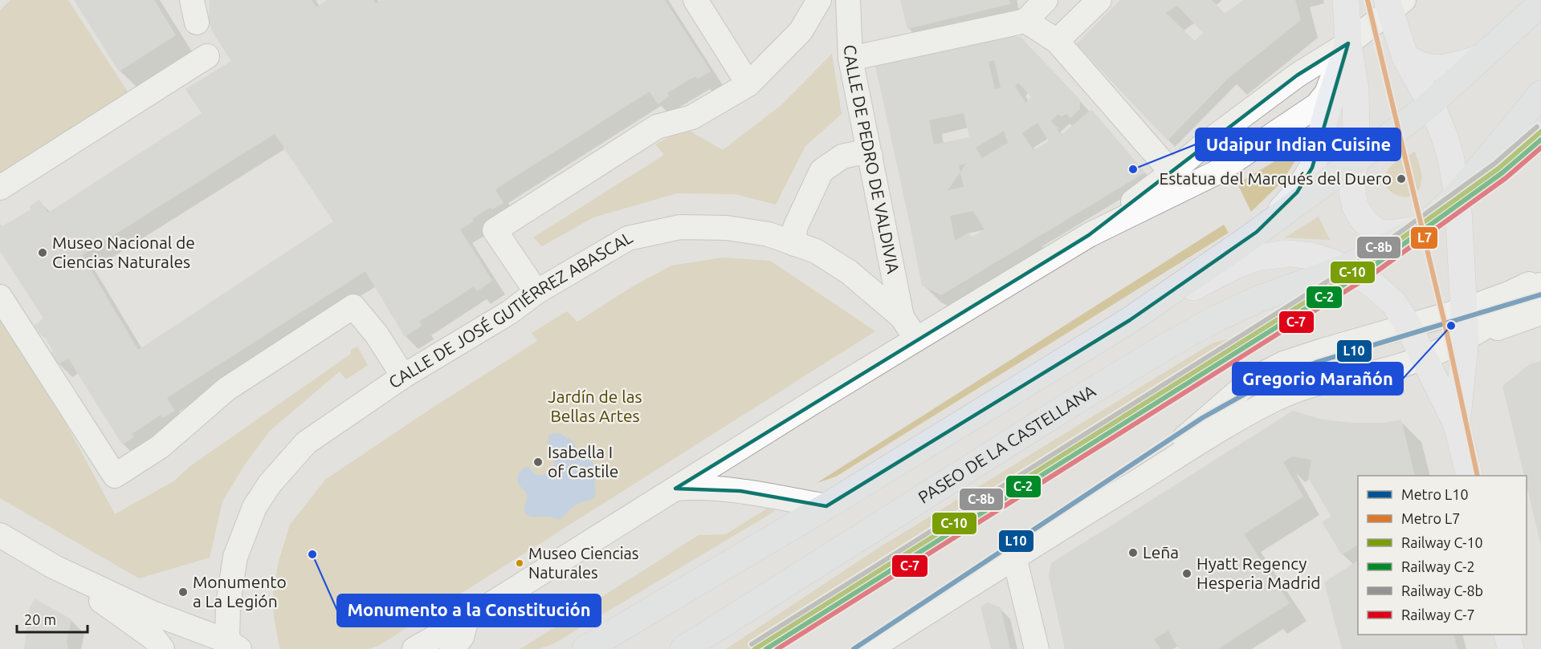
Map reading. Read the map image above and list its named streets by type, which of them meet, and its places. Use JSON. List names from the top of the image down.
{
  "streets": {
    "highway": ["PASEO DE LA CASTELLANA"],
    "street": ["CALLE DE PEDRO DE VALDIVIA", "CALLE DE JOSÉ GUTIÉRREZ ABASCAL"]
  },
  "crossings": [
    ["CALLE DE PEDRO DE VALDIVIA", "CALLE DE JOSÉ GUTIÉRREZ ABASCAL"]
  ],
  "parks": ["Jardín de las Bellas Artes"],
  "places": [
    "Udaipur Indian Cuisine",
    "Estatua del Marqués del Duero",
    "Museo Nacional de Ciencias Naturales",
    "Gregorio Marañón",
    "Isabella I of Castile",
    "Leña",
    "Monumento a la Constitución",
    "Museo Ciencias Naturales",
    "Hyatt Regency Hesperia Madrid",
    "Monumento a La Legión"
  ],
  "lines": [
    "metro line L7",
    "rail line C-8b",
    "rail line C-10",
    "rail line C-2",
    "rail line C-7",
    "metro line L10"
  ],
  "legend": [
    "Metro L10",
    "Metro L7",
    "Railway C-10",
    "Railway C-2",
    "Railway C-8b",
    "Railway C-7"
  ],
  "scale_bar": "20 m"
}
